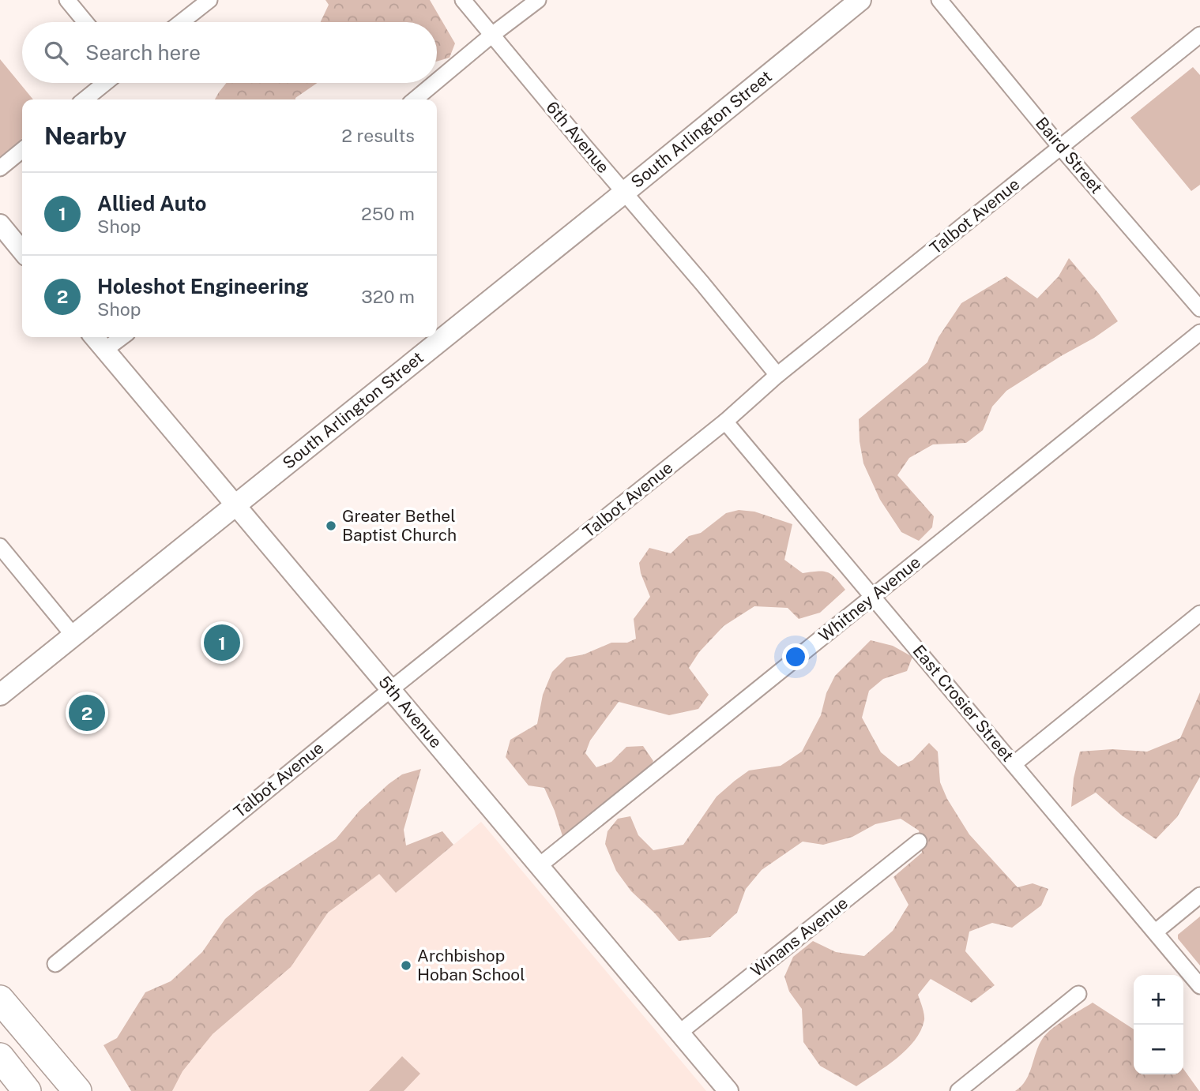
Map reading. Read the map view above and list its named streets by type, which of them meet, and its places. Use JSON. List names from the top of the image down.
{
  "streets": {
    "main road": ["South Arlington Street"],
    "street": [
      "6th Avenue",
      "Baird Street",
      "Talbot Avenue",
      "Whitney Avenue",
      "East Crosier Street",
      "5th Avenue",
      "Winans Avenue"
    ]
  },
  "crossings": [
    ["South Arlington Street", "6th Avenue"],
    ["South Arlington Street", "5th Avenue"],
    ["6th Avenue", "Talbot Avenue"],
    ["Baird Street", "Talbot Avenue"],
    ["Talbot Avenue", "East Crosier Street"],
    ["Talbot Avenue", "5th Avenue"],
    ["Whitney Avenue", "East Crosier Street"],
    ["Whitney Avenue", "5th Avenue"],
    ["5th Avenue", "Winans Avenue"]
  ],
  "places": ["Greater Bethel Baptist Church", "Archbishop Hoban School"],
  "page": {
    "search": "Search here",
    "heading": ["Nearby", "2 results"],
    "list": [
      {
        "mark": "1",
        "name": "Allied Auto",
        "note": "Shop",
        "value": "250 m"
      },
      {
        "mark": "2",
        "name": "Holeshot Engineering",
        "note": "Shop",
        "value": "320 m"
      }
    ],
    "pins": ["1", "2"],
    "map_buttons": ["+", "−"]
  }
}
